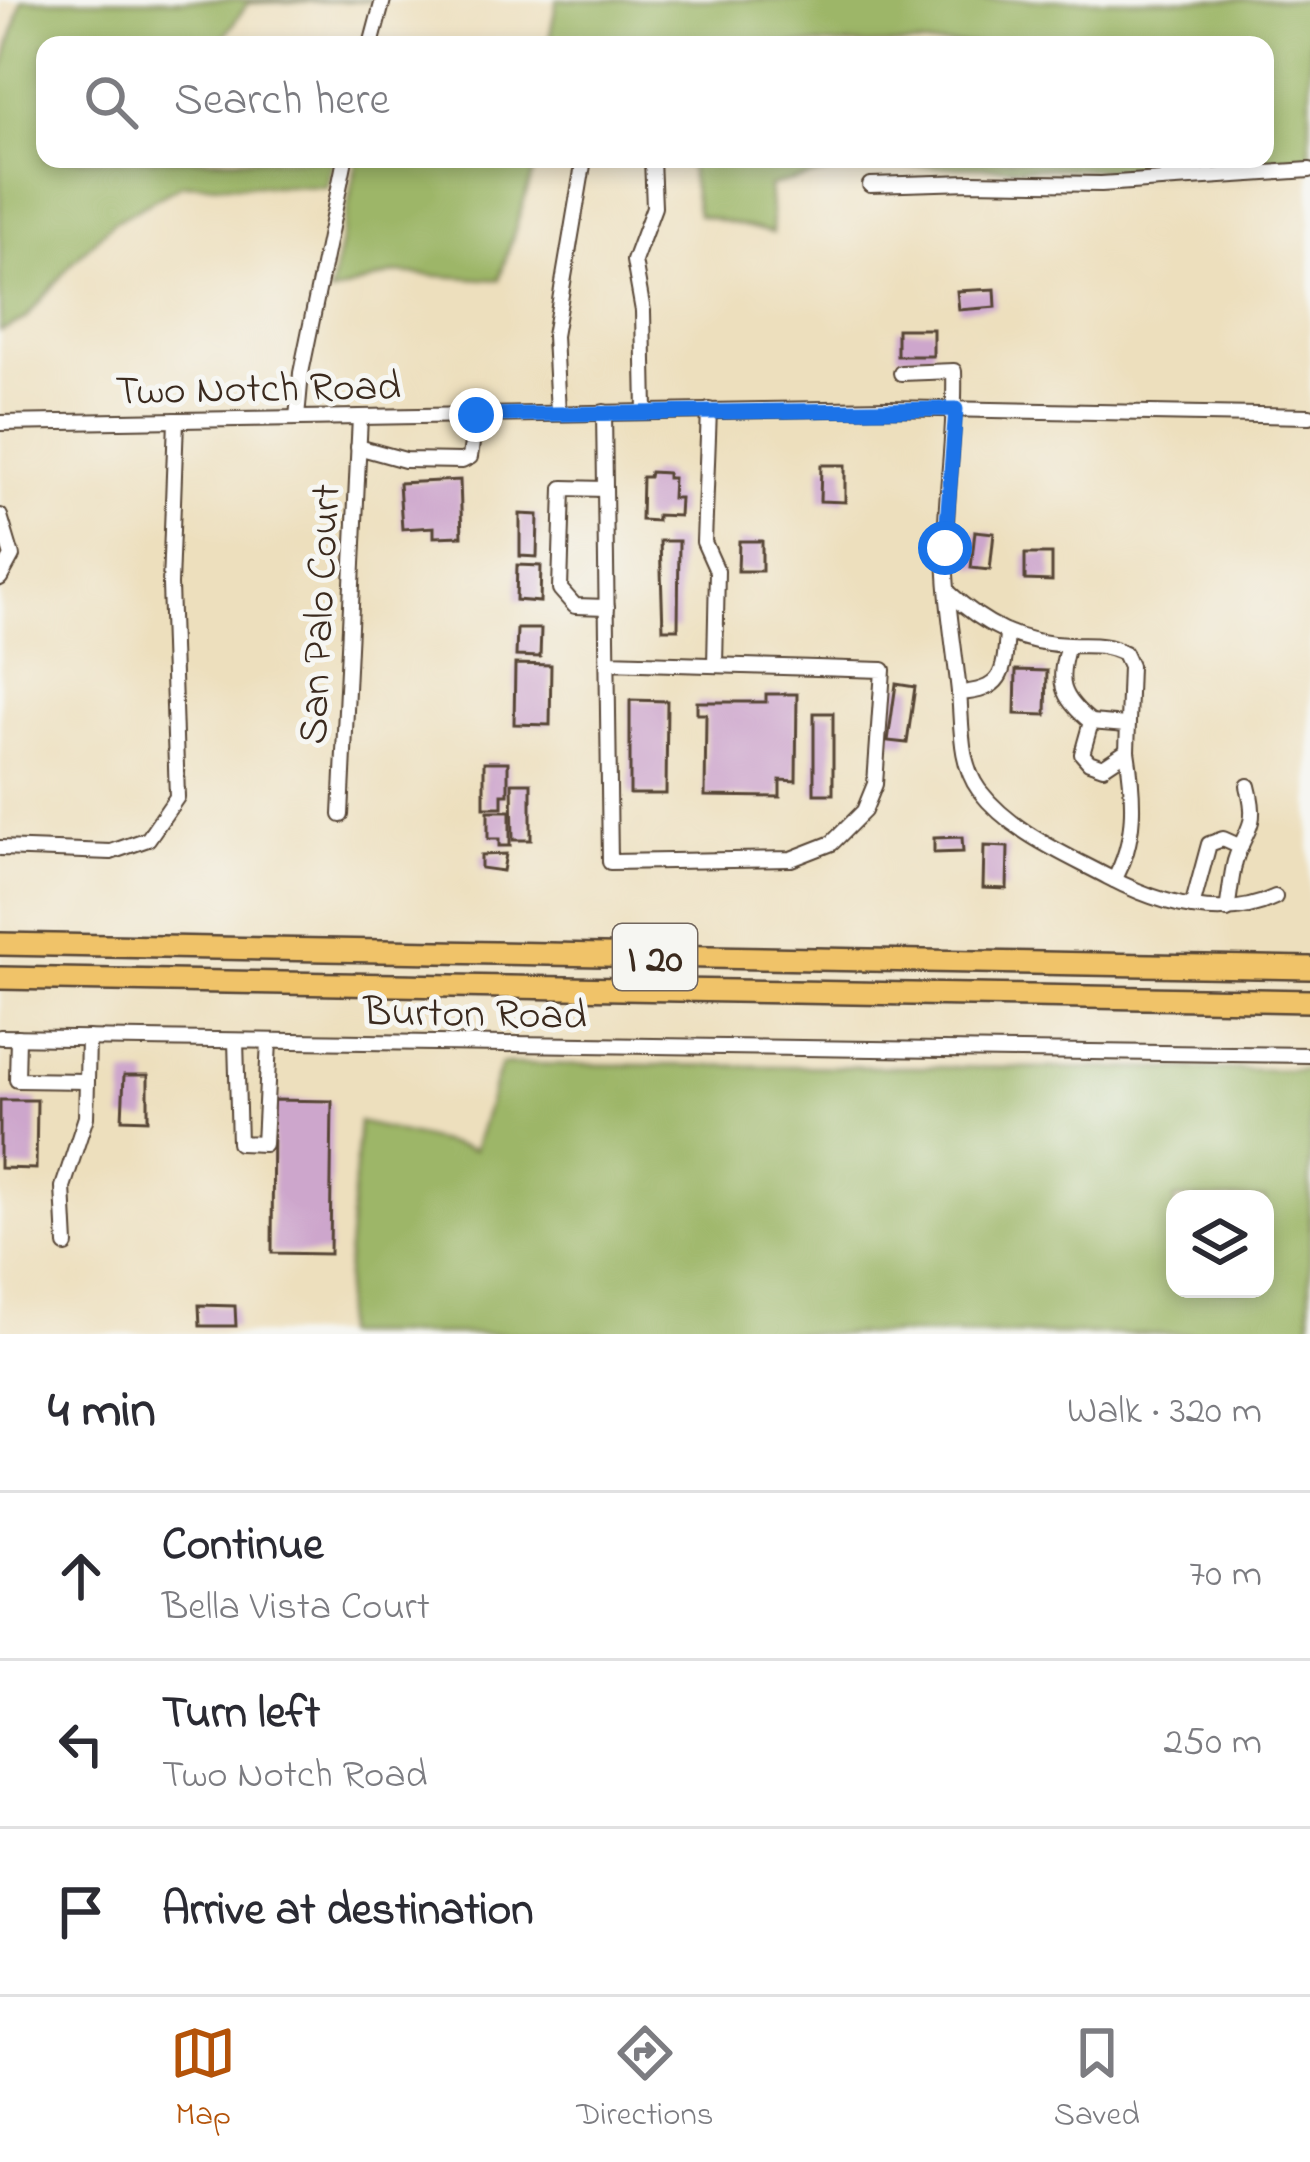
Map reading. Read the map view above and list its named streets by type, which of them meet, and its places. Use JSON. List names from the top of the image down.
{
  "streets": {
    "highway": ["I 20"],
    "street": ["Two Notch Road", "San Palo Court", "Burton Road"]
  },
  "crossings": [
    ["Two Notch Road", "San Palo Court"]
  ],
  "page": {
    "search": "Search here",
    "heading": ["4 min", "Walk · 320 m"],
    "list": [
      ["Continue", "Bella Vista Court", "70 m"],
      ["Turn left", "Two Notch Road", "250 m"],
      "Arrive at destination"
    ],
    "nav": ["Map", "Directions", "Saved"]
  }
}
